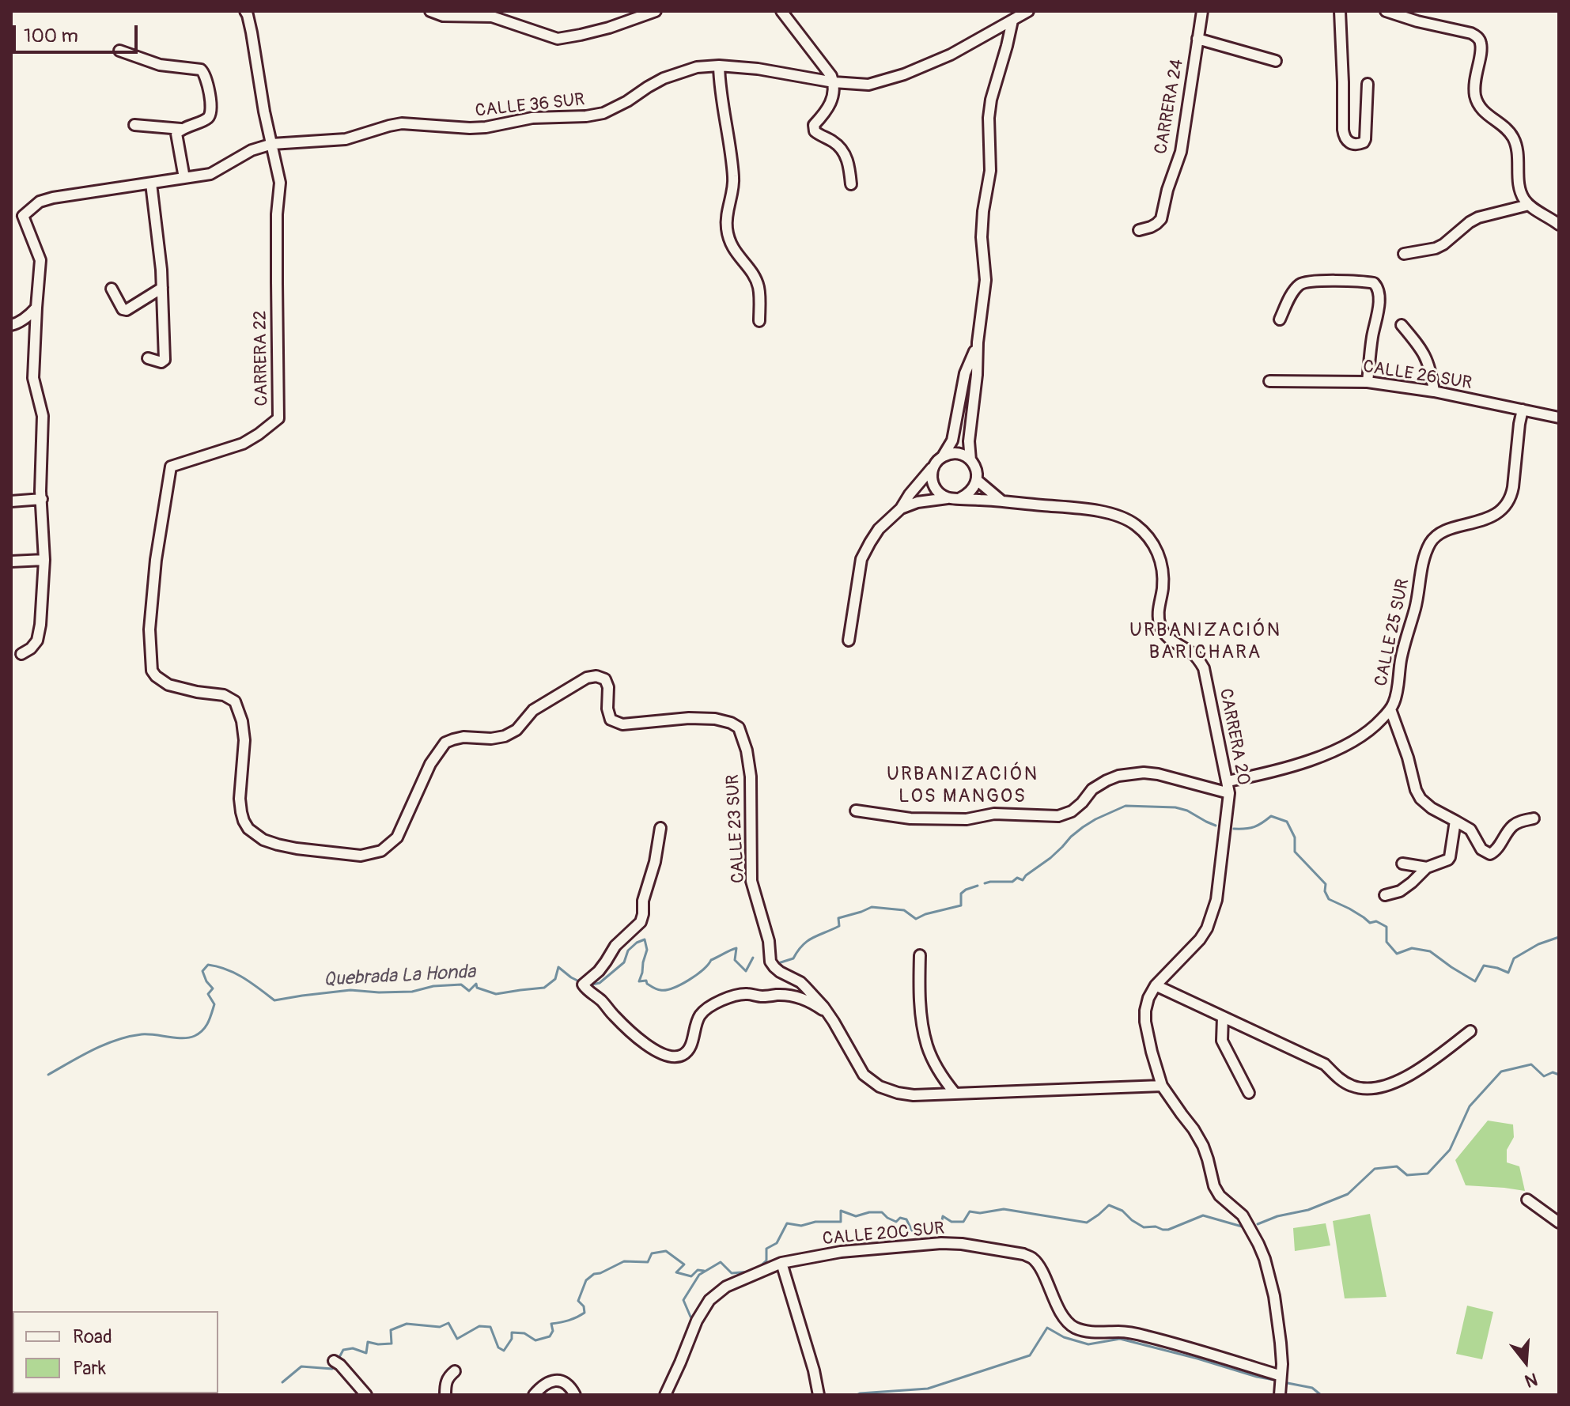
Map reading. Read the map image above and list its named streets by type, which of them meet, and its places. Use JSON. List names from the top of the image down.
{
  "streets": {
    "street": [
      "CALLE 36 SUR",
      "CARRERA 24",
      "CARRERA 22",
      "CALLE 26 SUR",
      "CALLE 25 SUR",
      "CARRERA 20",
      "CALLE 23 SUR",
      "CALLE 20C SUR"
    ]
  },
  "crossings": [
    ["CALLE 36 SUR", "CARRERA 22"],
    ["CARRERA 22", "CALLE 23 SUR"],
    ["CALLE 26 SUR", "CALLE 25 SUR"],
    ["CALLE 25 SUR", "CARRERA 20"],
    ["CARRERA 20", "CALLE 23 SUR"],
    ["CARRERA 20", "CALLE 20C SUR"]
  ],
  "districts": ["URBANIZACIÓN BARICHARA", "URBANIZACIÓN LOS MANGOS"],
  "water": ["Quebrada La Honda"],
  "legend": ["Road", "Park"],
  "scale_bar": "100 m",
  "north": "bottom"
}
